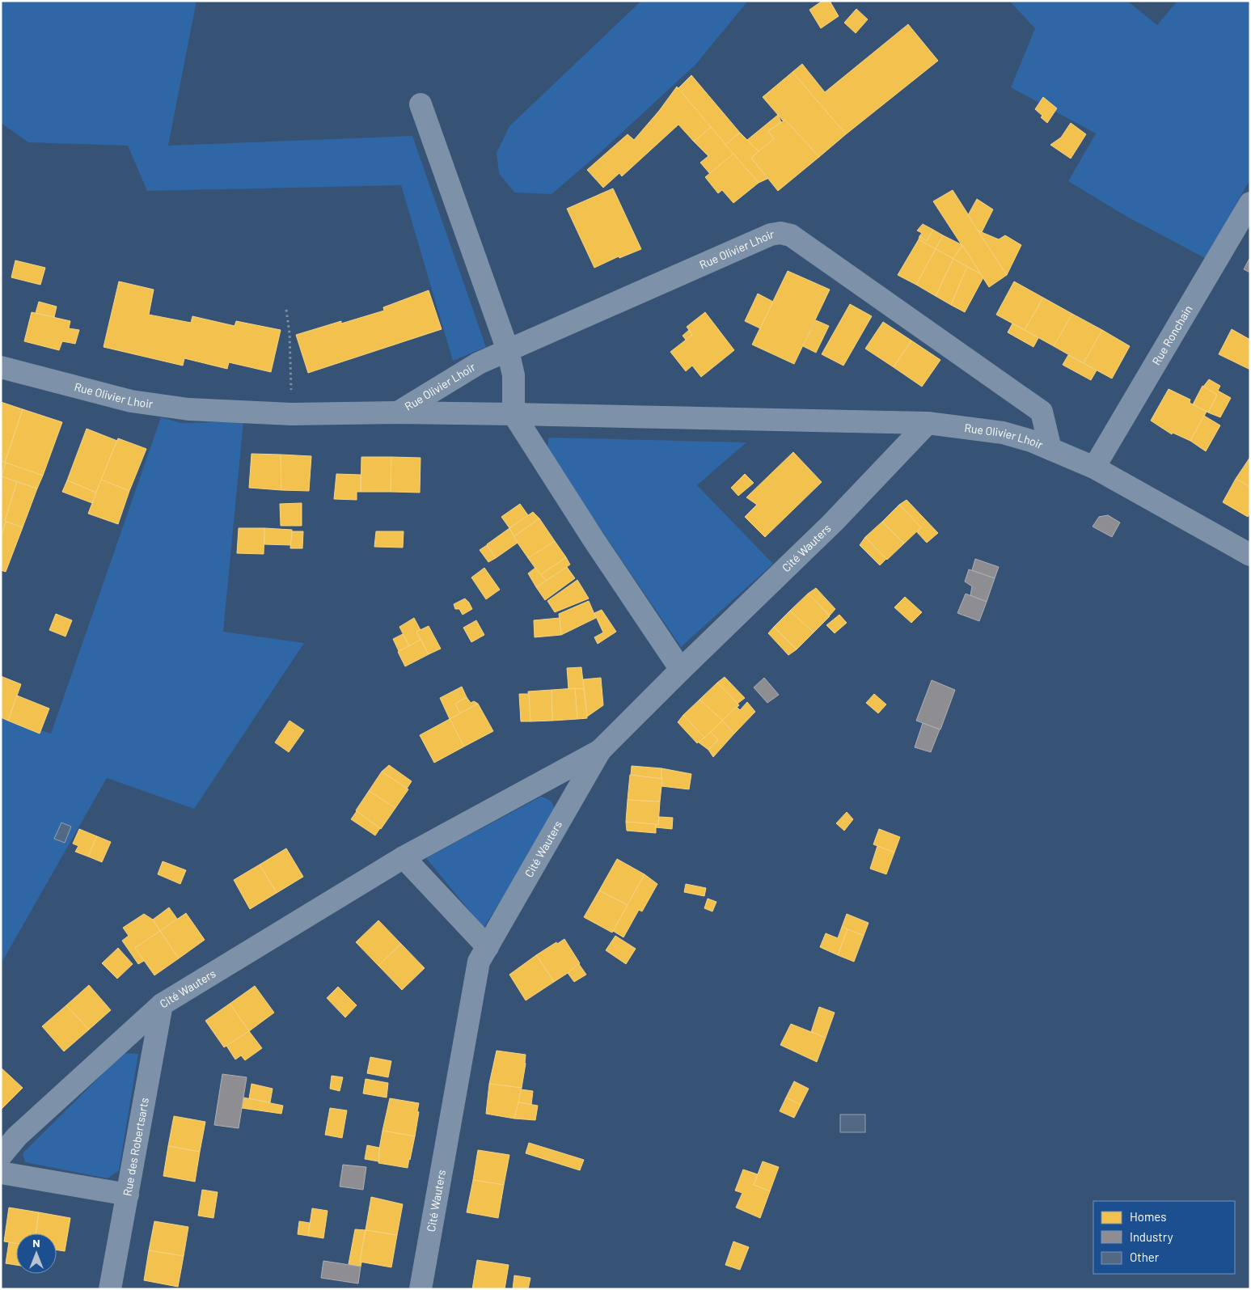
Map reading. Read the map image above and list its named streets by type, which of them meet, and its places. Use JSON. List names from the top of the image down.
{
  "streets": {
    "street": [
      "Rue Olivier Lhoir",
      "Rue Ronchain",
      "Cité Wauters",
      "Rue des Robertsarts"
    ]
  },
  "crossings": [
    ["Rue Olivier Lhoir", "Rue Ronchain"],
    ["Rue Olivier Lhoir", "Cité Wauters"],
    ["Cité Wauters", "Rue des Robertsarts"]
  ],
  "legend": ["Homes", "Industry", "Other"],
  "north": "top"
}
